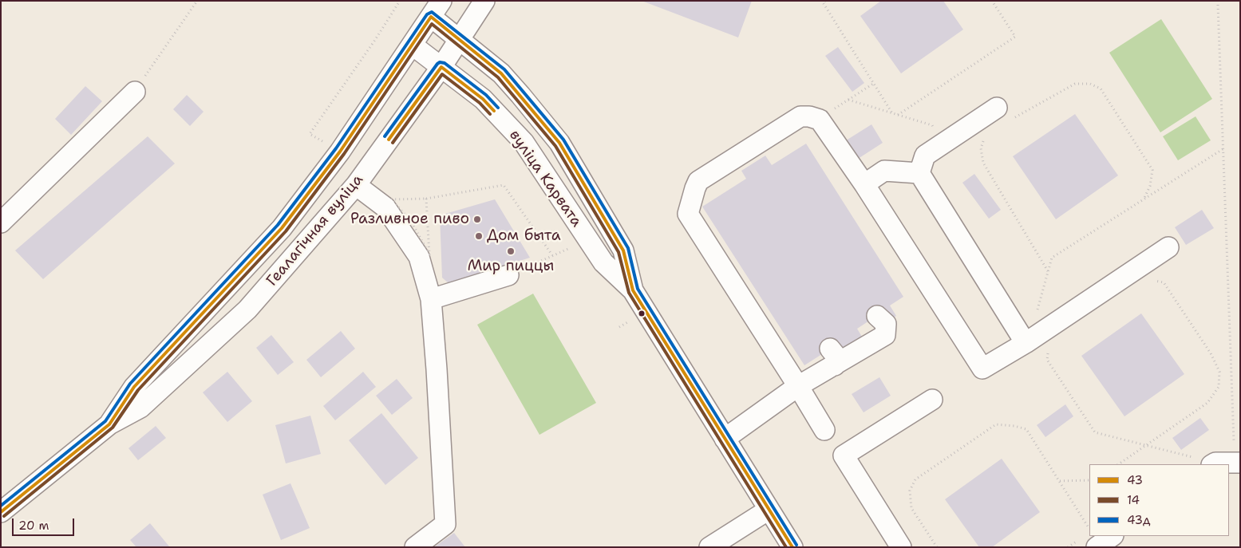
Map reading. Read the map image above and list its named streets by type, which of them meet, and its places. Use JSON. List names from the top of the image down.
{
  "streets": {
    "street": ["вуліца Карвата", "Геалагічная вуліца"]
  },
  "crossings": [
    ["вуліца Карвата", "Геалагічная вуліца"]
  ],
  "places": ["Разливное пиво", "Дом быта", "Мир пиццы"],
  "lines": ["transit line 43д", "transit line 43", "transit line 14"],
  "legend": ["43", "14", "43д"],
  "scale_bar": "20 m"
}
